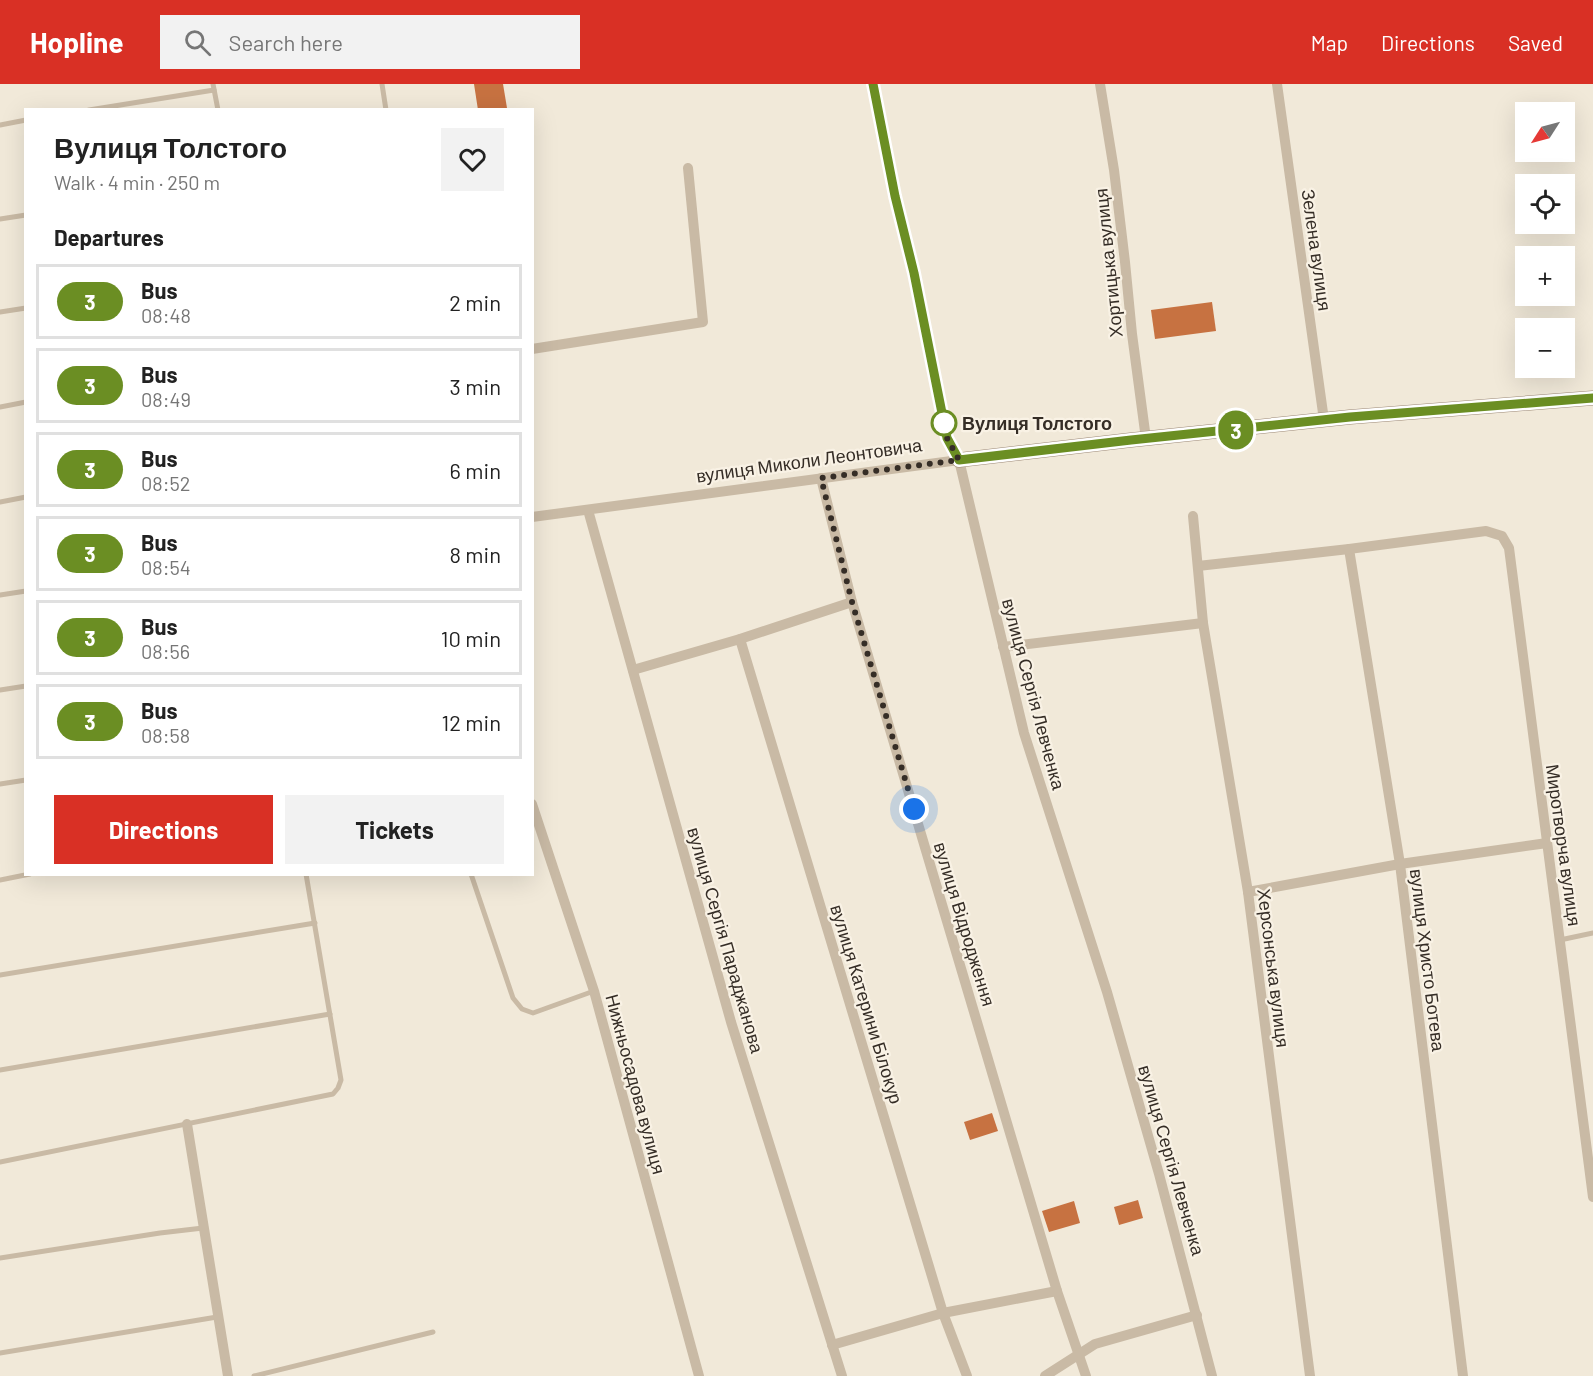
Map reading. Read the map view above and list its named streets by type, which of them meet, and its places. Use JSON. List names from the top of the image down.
{
  "streets": {
    "street": [
      "Зелена вулиця",
      "Хортицька вулиця",
      "вулиця Миколи Леонтовича",
      "вулиця Сергія Левченка",
      "Миротворча вулиця",
      "вулиця Відродження",
      "вулиця Сергія Параджанова",
      "вулиця Христо Ботева",
      "Херсонська вулиця",
      "вулиця Катерини Білокур",
      "Нижньосадова вулиця"
    ]
  },
  "crossings": [
    ["Зелена вулиця", "вулиця Миколи Леонтовича"],
    ["Хортицька вулиця", "вулиця Миколи Леонтовича"],
    ["вулиця Миколи Леонтовича", "вулиця Сергія Левченка"],
    ["вулиця Миколи Леонтовича", "вулиця Відродження"],
    ["вулиця Миколи Леонтовича", "вулиця Сергія Параджанова"],
    ["Миротворча вулиця", "вулиця Христо Ботева"]
  ],
  "places": ["Вулиця Толстого"],
  "lines": ["bus line 3"],
  "north": "bottom left",
  "page": {
    "header": "Hopline",
    "search": "Search here",
    "nav": ["Map", "Directions", "Saved"],
    "on_map": "3",
    "map_buttons": ["+", "−"],
    "heading": [
      ["Вулиця Толстого", "Walk · 4 min · 250 m"],
      "Departures"
    ],
    "list": [
      {
        "mark": "3",
        "name": "Bus",
        "note": "08:48",
        "value": "2 min"
      },
      {
        "mark": "3",
        "name": "Bus",
        "note": "08:49",
        "value": "3 min"
      },
      {
        "mark": "3",
        "name": "Bus",
        "note": "08:52",
        "value": "6 min"
      },
      {
        "mark": "3",
        "name": "Bus",
        "note": "08:54",
        "value": "8 min"
      },
      {
        "mark": "3",
        "name": "Bus",
        "note": "08:56",
        "value": "10 min"
      },
      {
        "mark": "3",
        "name": "Bus",
        "note": "08:58",
        "value": "12 min"
      }
    ],
    "buttons": ["Directions", "Tickets"]
  }
}
